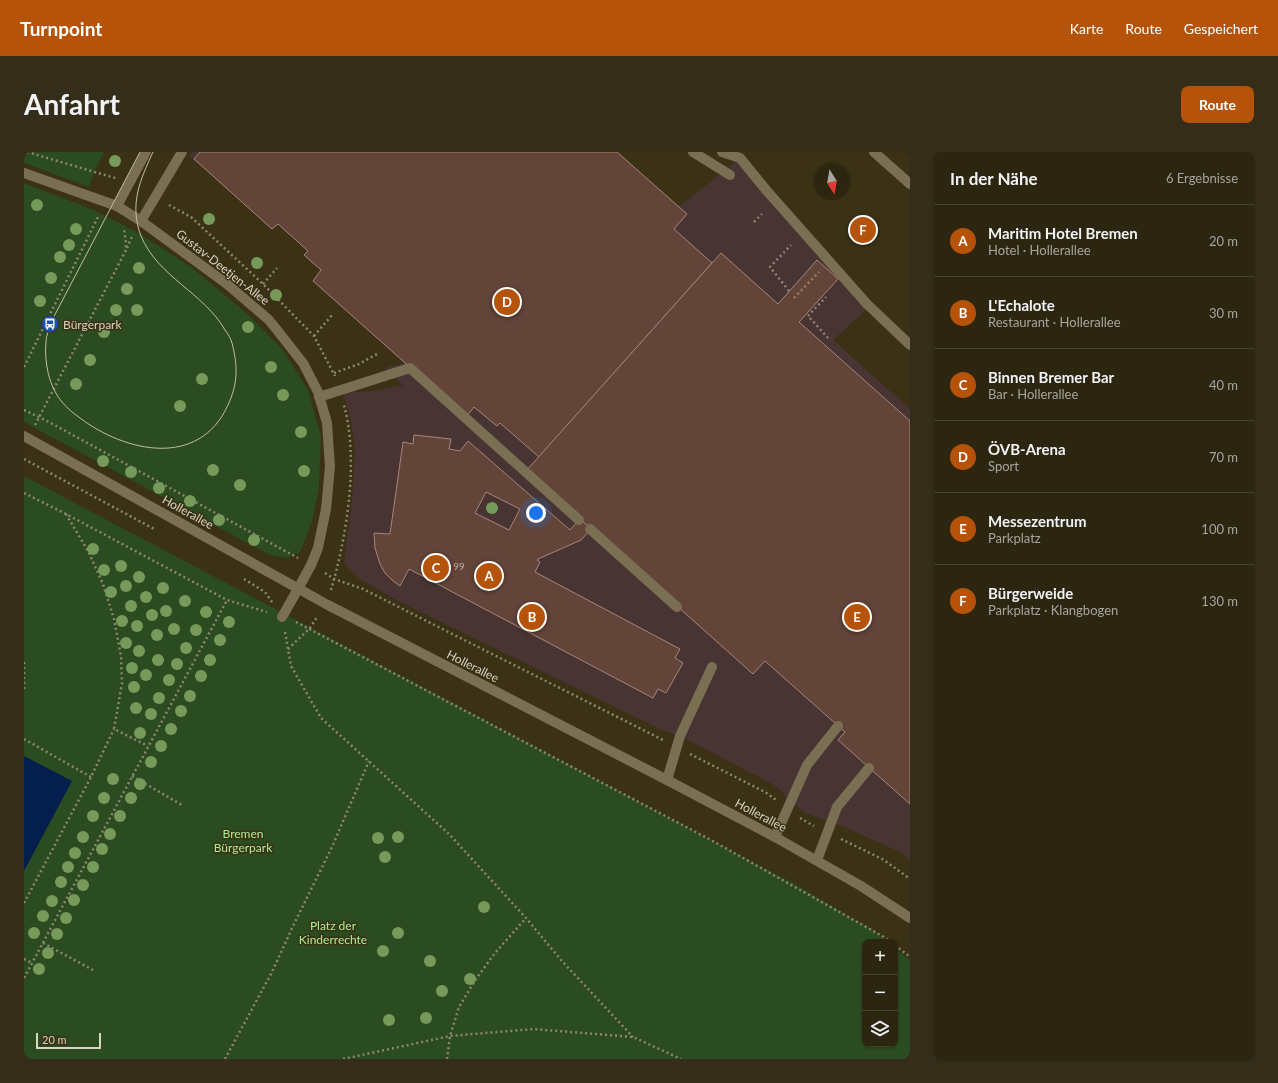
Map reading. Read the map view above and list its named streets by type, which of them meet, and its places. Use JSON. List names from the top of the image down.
{
  "streets": {
    "main road": ["Gustav-Deetjen-Allee", "Hollerallee"]
  },
  "crossings": [
    ["Gustav-Deetjen-Allee", "Hollerallee"]
  ],
  "parks": ["Bremen Bürgerpark", "Platz der Kinderrechte"],
  "places": {
    "bus stop": ["Bürgerpark"]
  },
  "house_numbers": ["99"],
  "scale_bar": "20 m",
  "north": "bottom",
  "page": {
    "header": "Turnpoint",
    "nav": ["Karte", "Route", "Gespeichert"],
    "buttons": "Route",
    "title": "Anfahrt",
    "heading": ["In der Nähe", "6 Ergebnisse"],
    "list": [
      {
        "mark": "A",
        "name": "Maritim Hotel Bremen",
        "note": "Hotel · Hollerallee",
        "value": "20 m"
      },
      {
        "mark": "B",
        "name": "L'Echalote",
        "note": "Restaurant · Hollerallee",
        "value": "30 m"
      },
      {
        "mark": "C",
        "name": "Binnen Bremer Bar",
        "note": "Bar · Hollerallee",
        "value": "40 m"
      },
      {
        "mark": "D",
        "name": "ÖVB-Arena",
        "note": "Sport",
        "value": "70 m"
      },
      {
        "mark": "E",
        "name": "Messezentrum",
        "note": "Parkplatz",
        "value": "100 m"
      },
      {
        "mark": "F",
        "name": "Bürgerweide",
        "note": "Parkplatz · Klangbogen",
        "value": "130 m"
      }
    ],
    "pins": [
      "F",
      "D",
      "C",
      "A",
      "B",
      "E"
    ],
    "map_buttons": ["+", "−"],
    "scale": "20 m"
  }
}
